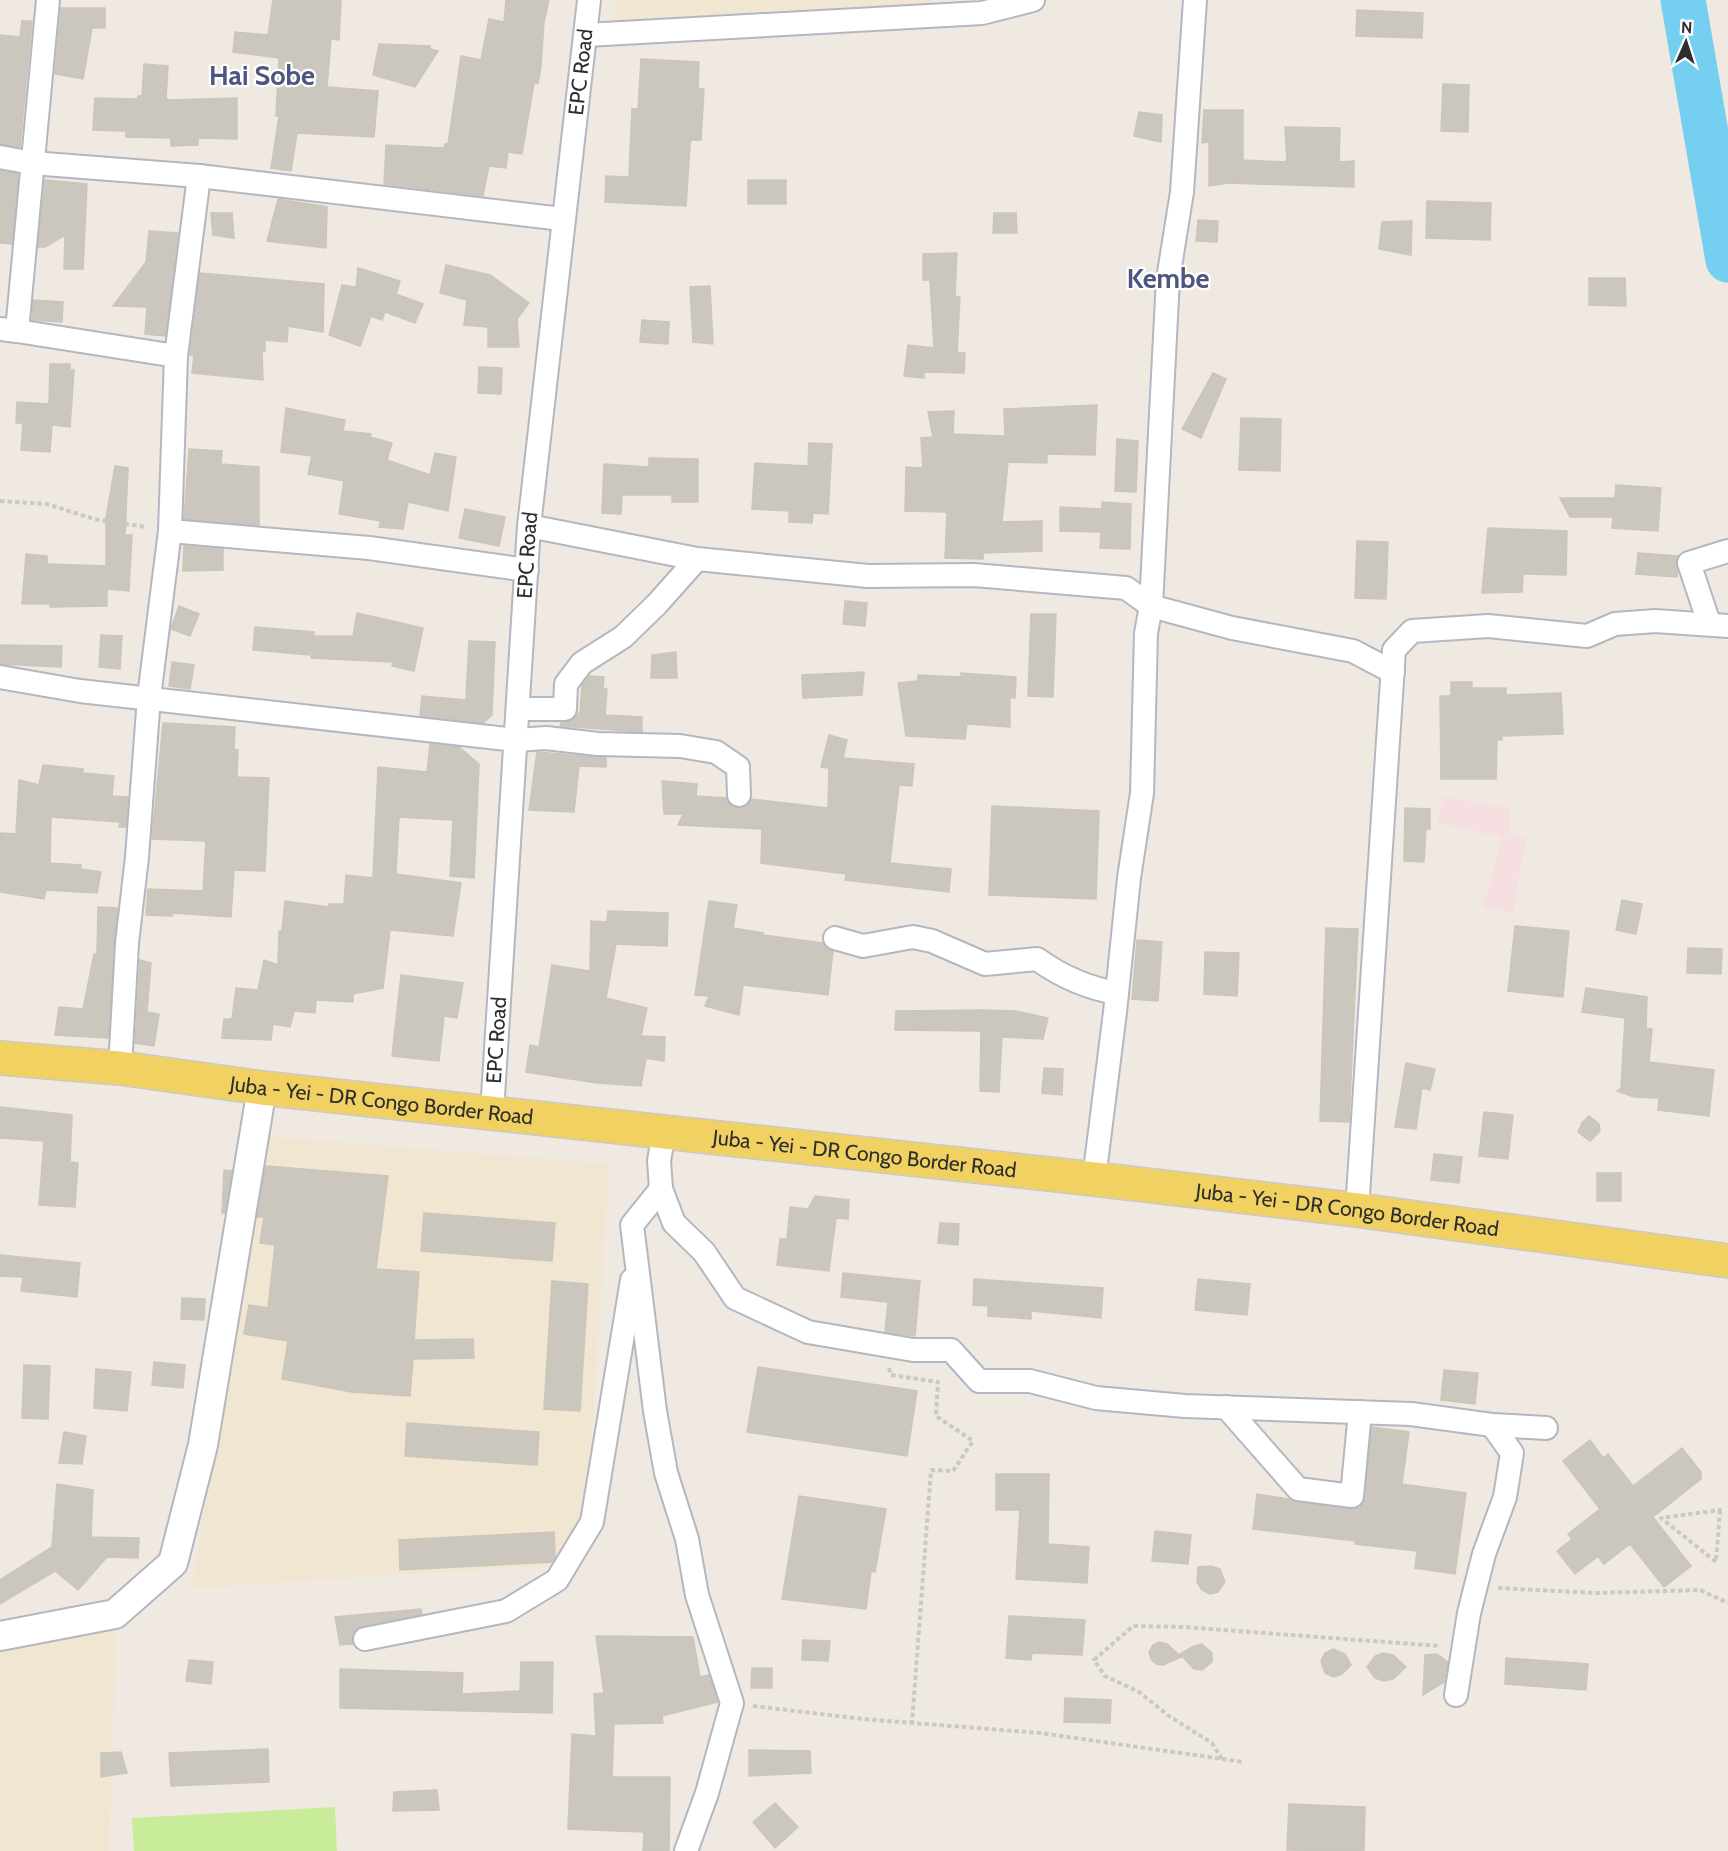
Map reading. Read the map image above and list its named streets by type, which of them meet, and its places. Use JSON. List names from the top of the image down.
{
  "streets": {
    "main road": ["Juba - Yei - DR Congo Border Road"],
    "street": ["EPC Road"]
  },
  "crossings": [
    ["EPC Road", "Juba - Yei - DR Congo Border Road"]
  ],
  "districts": ["Hai Sobe", "Kembe"],
  "north": "top"
}
